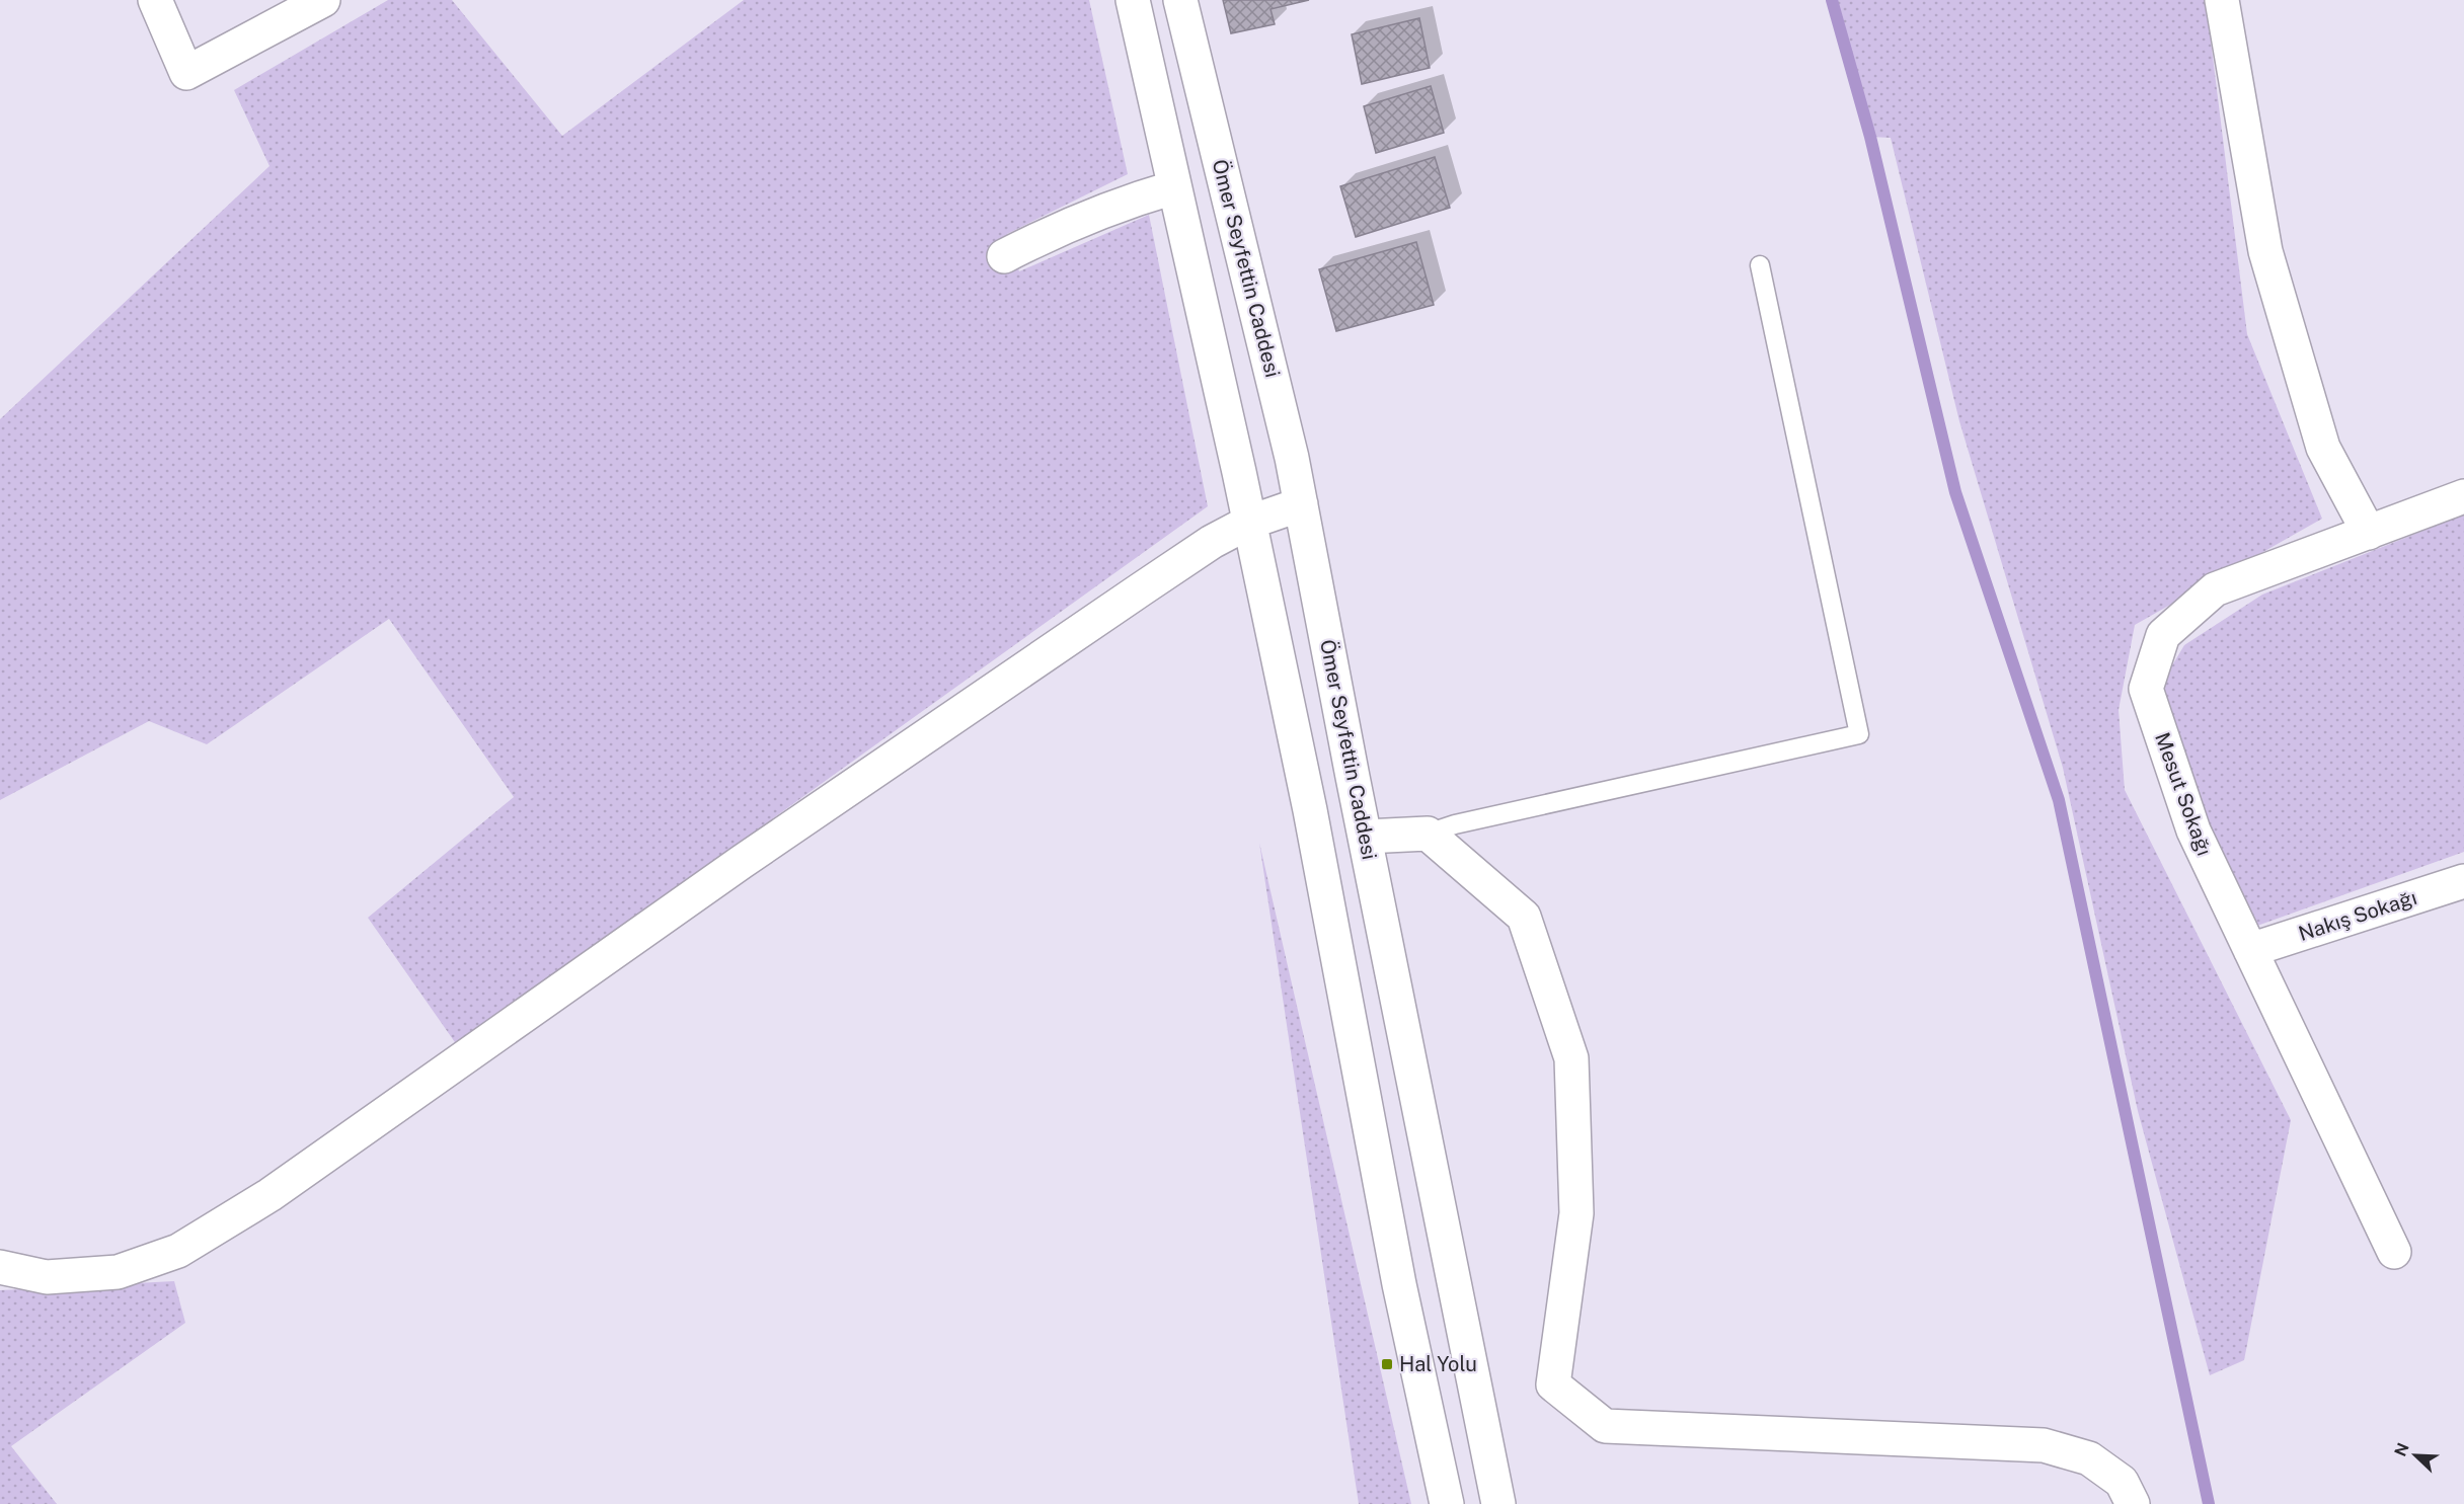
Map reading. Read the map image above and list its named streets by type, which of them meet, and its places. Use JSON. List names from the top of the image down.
{
  "streets": {
    "street": ["Ömer Seyfettin Caddesi", "Mesut Sokağı", "Nakış Sokağı"]
  },
  "crossings": [
    ["Mesut Sokağı", "Nakış Sokağı"]
  ],
  "places": {
    "transit": ["Hal Yolu"]
  },
  "north": "top left"
}
